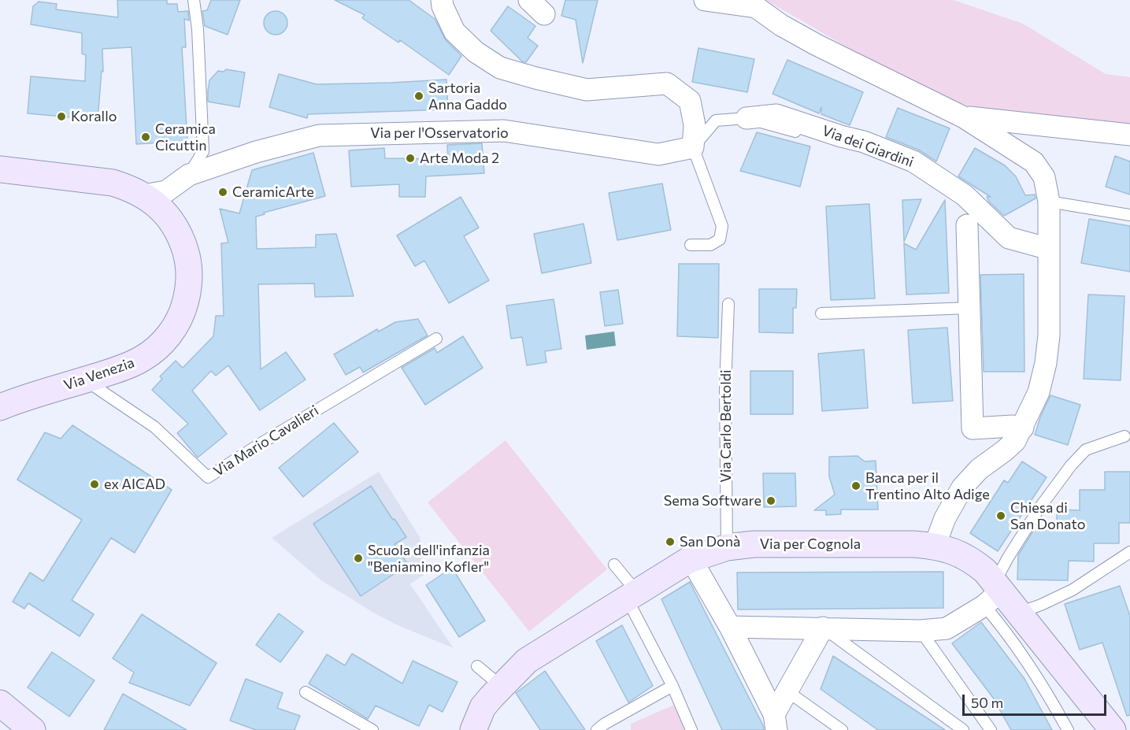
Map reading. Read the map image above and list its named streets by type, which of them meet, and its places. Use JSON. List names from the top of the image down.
{
  "streets": {
    "main road": ["Via Venezia", "Via per Cognola"],
    "street": ["Via per l'Osservatorio", "Via dei Giardini"],
    "lane": ["Via Carlo Bertoldi", "Via Mario Cavalieri"]
  },
  "crossings": [
    ["Via per l'Osservatorio", "Via Venezia"],
    ["Via Venezia", "Via Mario Cavalieri"],
    ["Via Carlo Bertoldi", "Via per Cognola"]
  ],
  "places": [
    "Sartoria Anna Gaddo",
    "Korallo",
    "Ceramica Cicuttin",
    "Arte Moda 2",
    "CeramicArte",
    "ex AICAD",
    "Banca per il Trentino Alto Adige",
    "Sema Software",
    "Chiesa di San Donato",
    "San Donà",
    "Scuola dell'infanzia \"Beniamino Kofler\""
  ],
  "scale_bar": "50 m"
}
